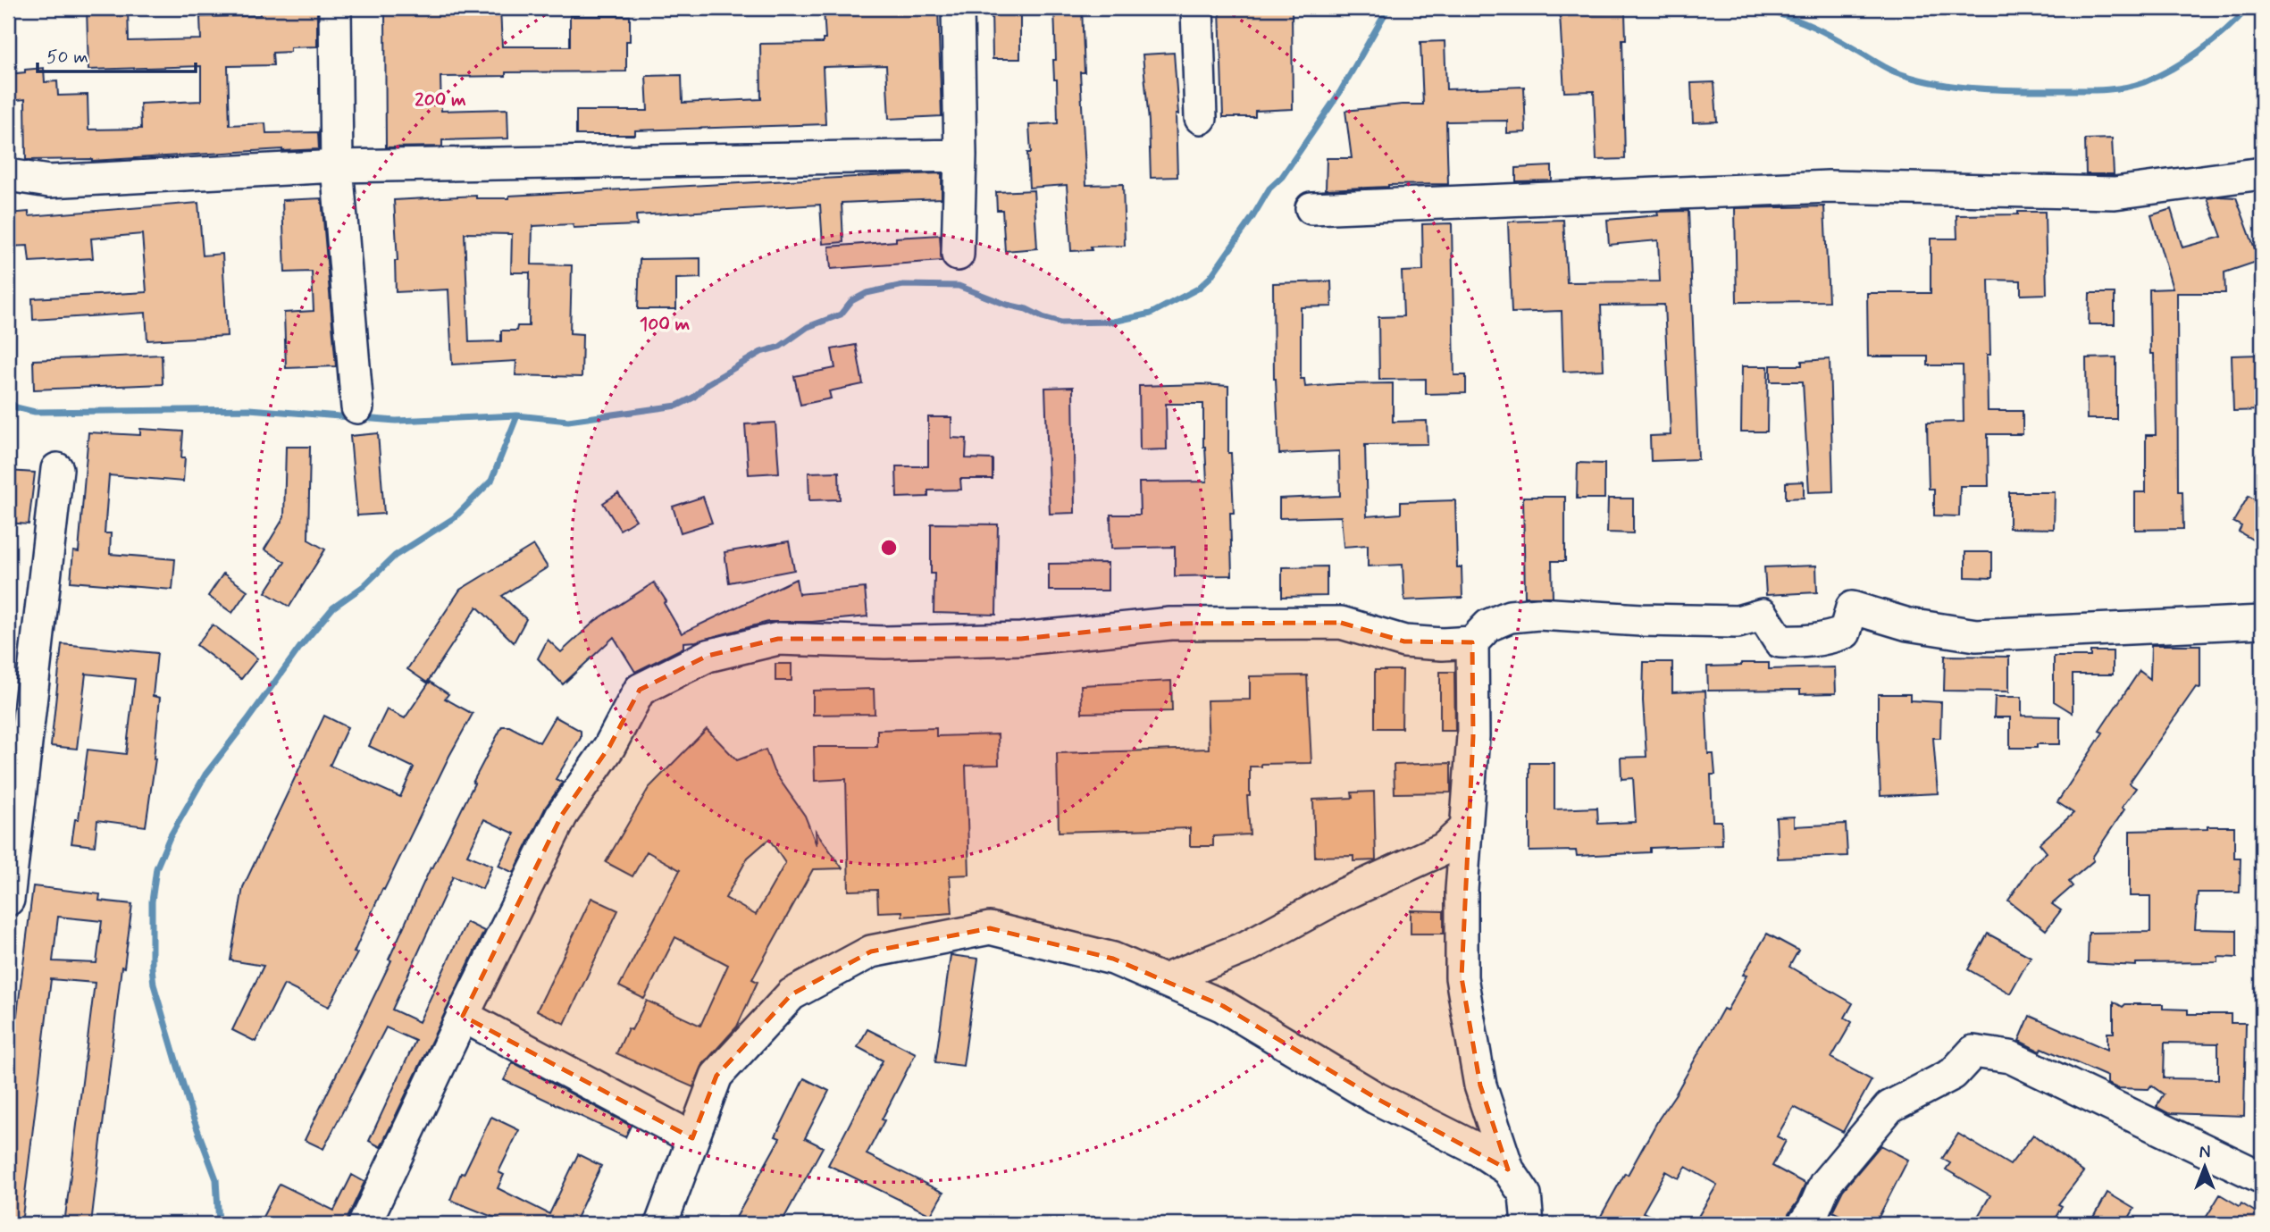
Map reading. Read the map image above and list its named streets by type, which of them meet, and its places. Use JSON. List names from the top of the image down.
{
  "scale_bar": "50 m",
  "north": "top",
  "rings": ["200 m", "100 m"]
}
